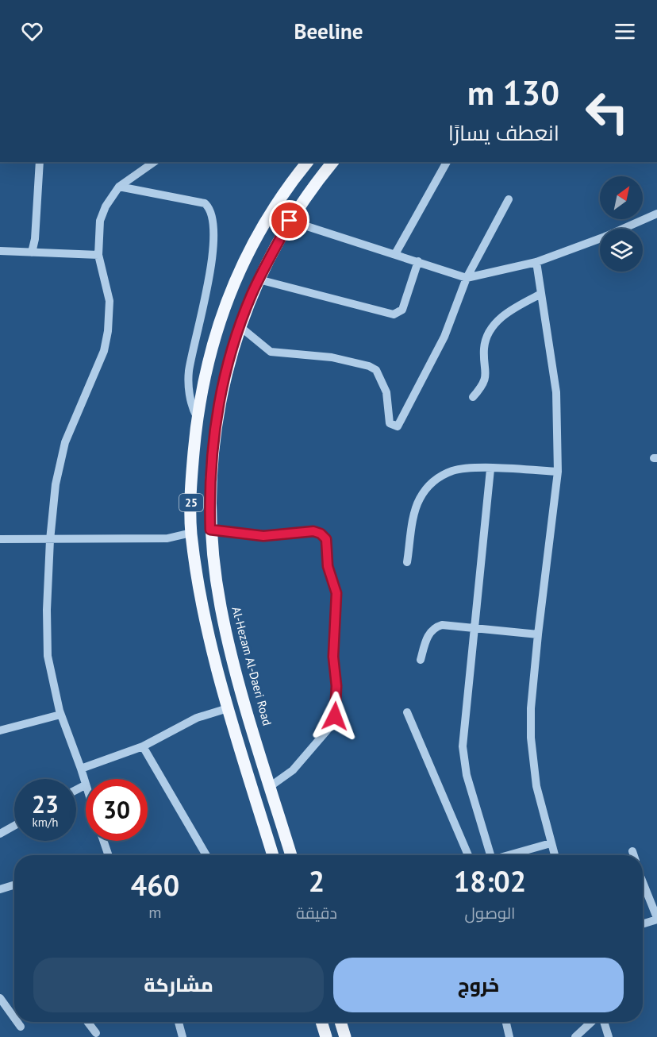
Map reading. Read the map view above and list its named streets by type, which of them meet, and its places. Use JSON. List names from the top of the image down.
{
  "streets": {
    "main road": ["25", "Al-Hezam Al-Daeri Road"]
  },
  "north": "top right",
  "page": {
    "header": "Beeline",
    "turn": ["130 m", "انعطف يسارًا"],
    "speed": "23 km/h",
    "limit": "30",
    "eta": [
      "18:02",
      "الوصول",
      "2",
      "دقيقة",
      "460",
      "m"
    ],
    "buttons": ["خروج", "مشاركة"]
  }
}
